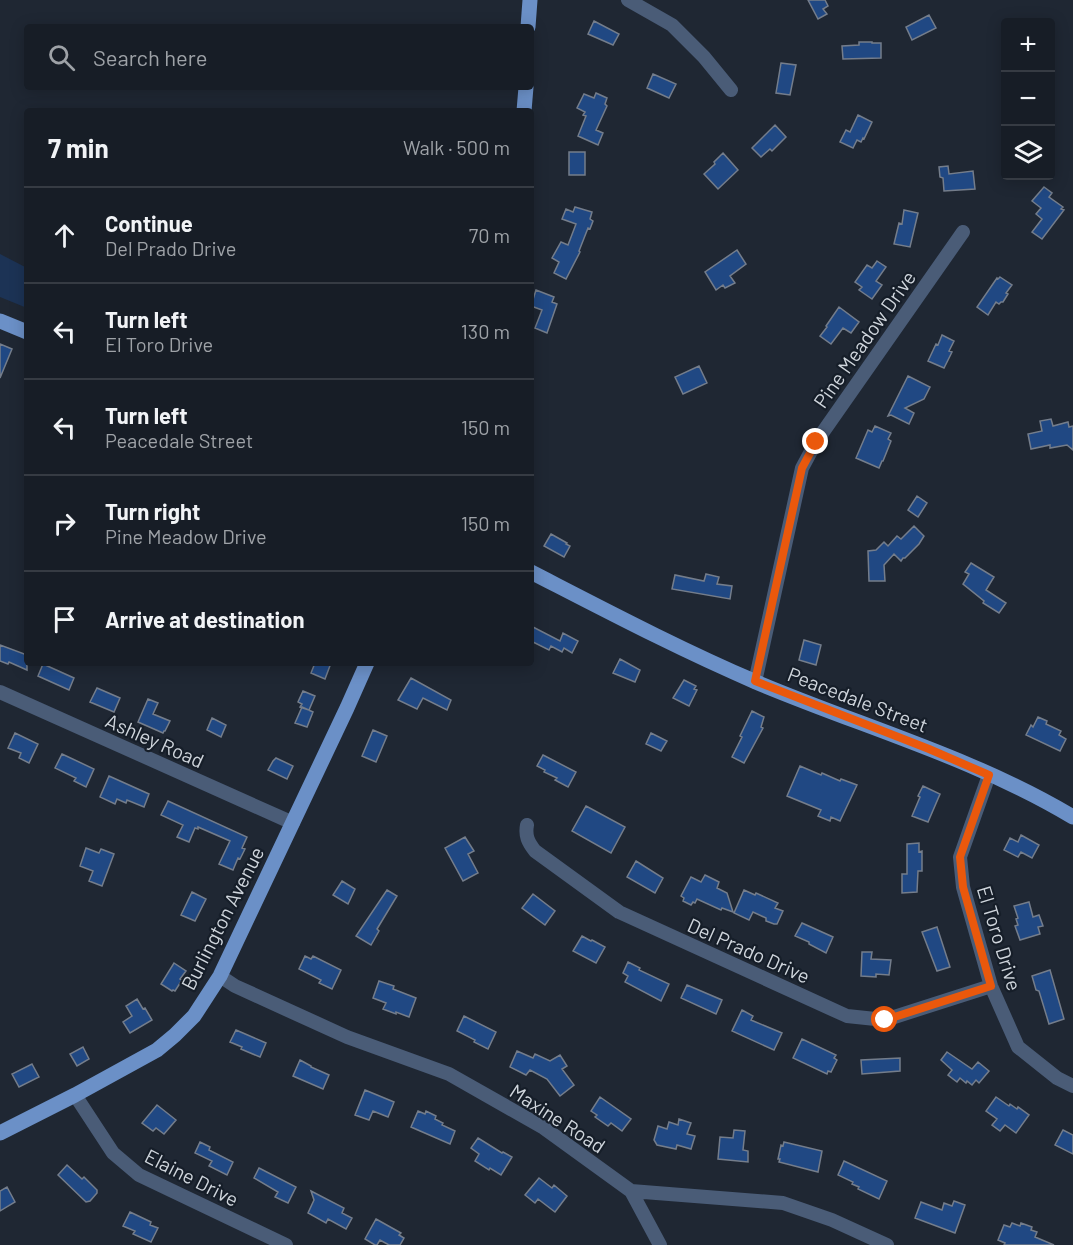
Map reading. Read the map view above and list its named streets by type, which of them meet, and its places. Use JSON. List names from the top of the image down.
{
  "streets": {
    "main road": ["Peacedale Street", "Burlington Avenue"],
    "street": [
      "Pine Meadow Drive",
      "Ashley Road",
      "El Toro Drive",
      "Del Prado Drive",
      "Maxine Road",
      "Elaine Drive"
    ]
  },
  "crossings": [
    ["Pine Meadow Drive", "Peacedale Street"],
    ["Peacedale Street", "El Toro Drive"],
    ["Ashley Road", "Burlington Avenue"],
    ["Burlington Avenue", "Maxine Road"],
    ["Burlington Avenue", "Elaine Drive"],
    ["El Toro Drive", "Del Prado Drive"]
  ],
  "page": {
    "map_buttons": ["+", "−"],
    "search": "Search here",
    "heading": ["7 min", "Walk · 500 m"],
    "list": [
      ["Continue", "Del Prado Drive", "70 m"],
      ["Turn left", "El Toro Drive", "130 m"],
      ["Turn left", "Peacedale Street", "150 m"],
      ["Turn right", "Pine Meadow Drive", "150 m"],
      "Arrive at destination"
    ]
  }
}
